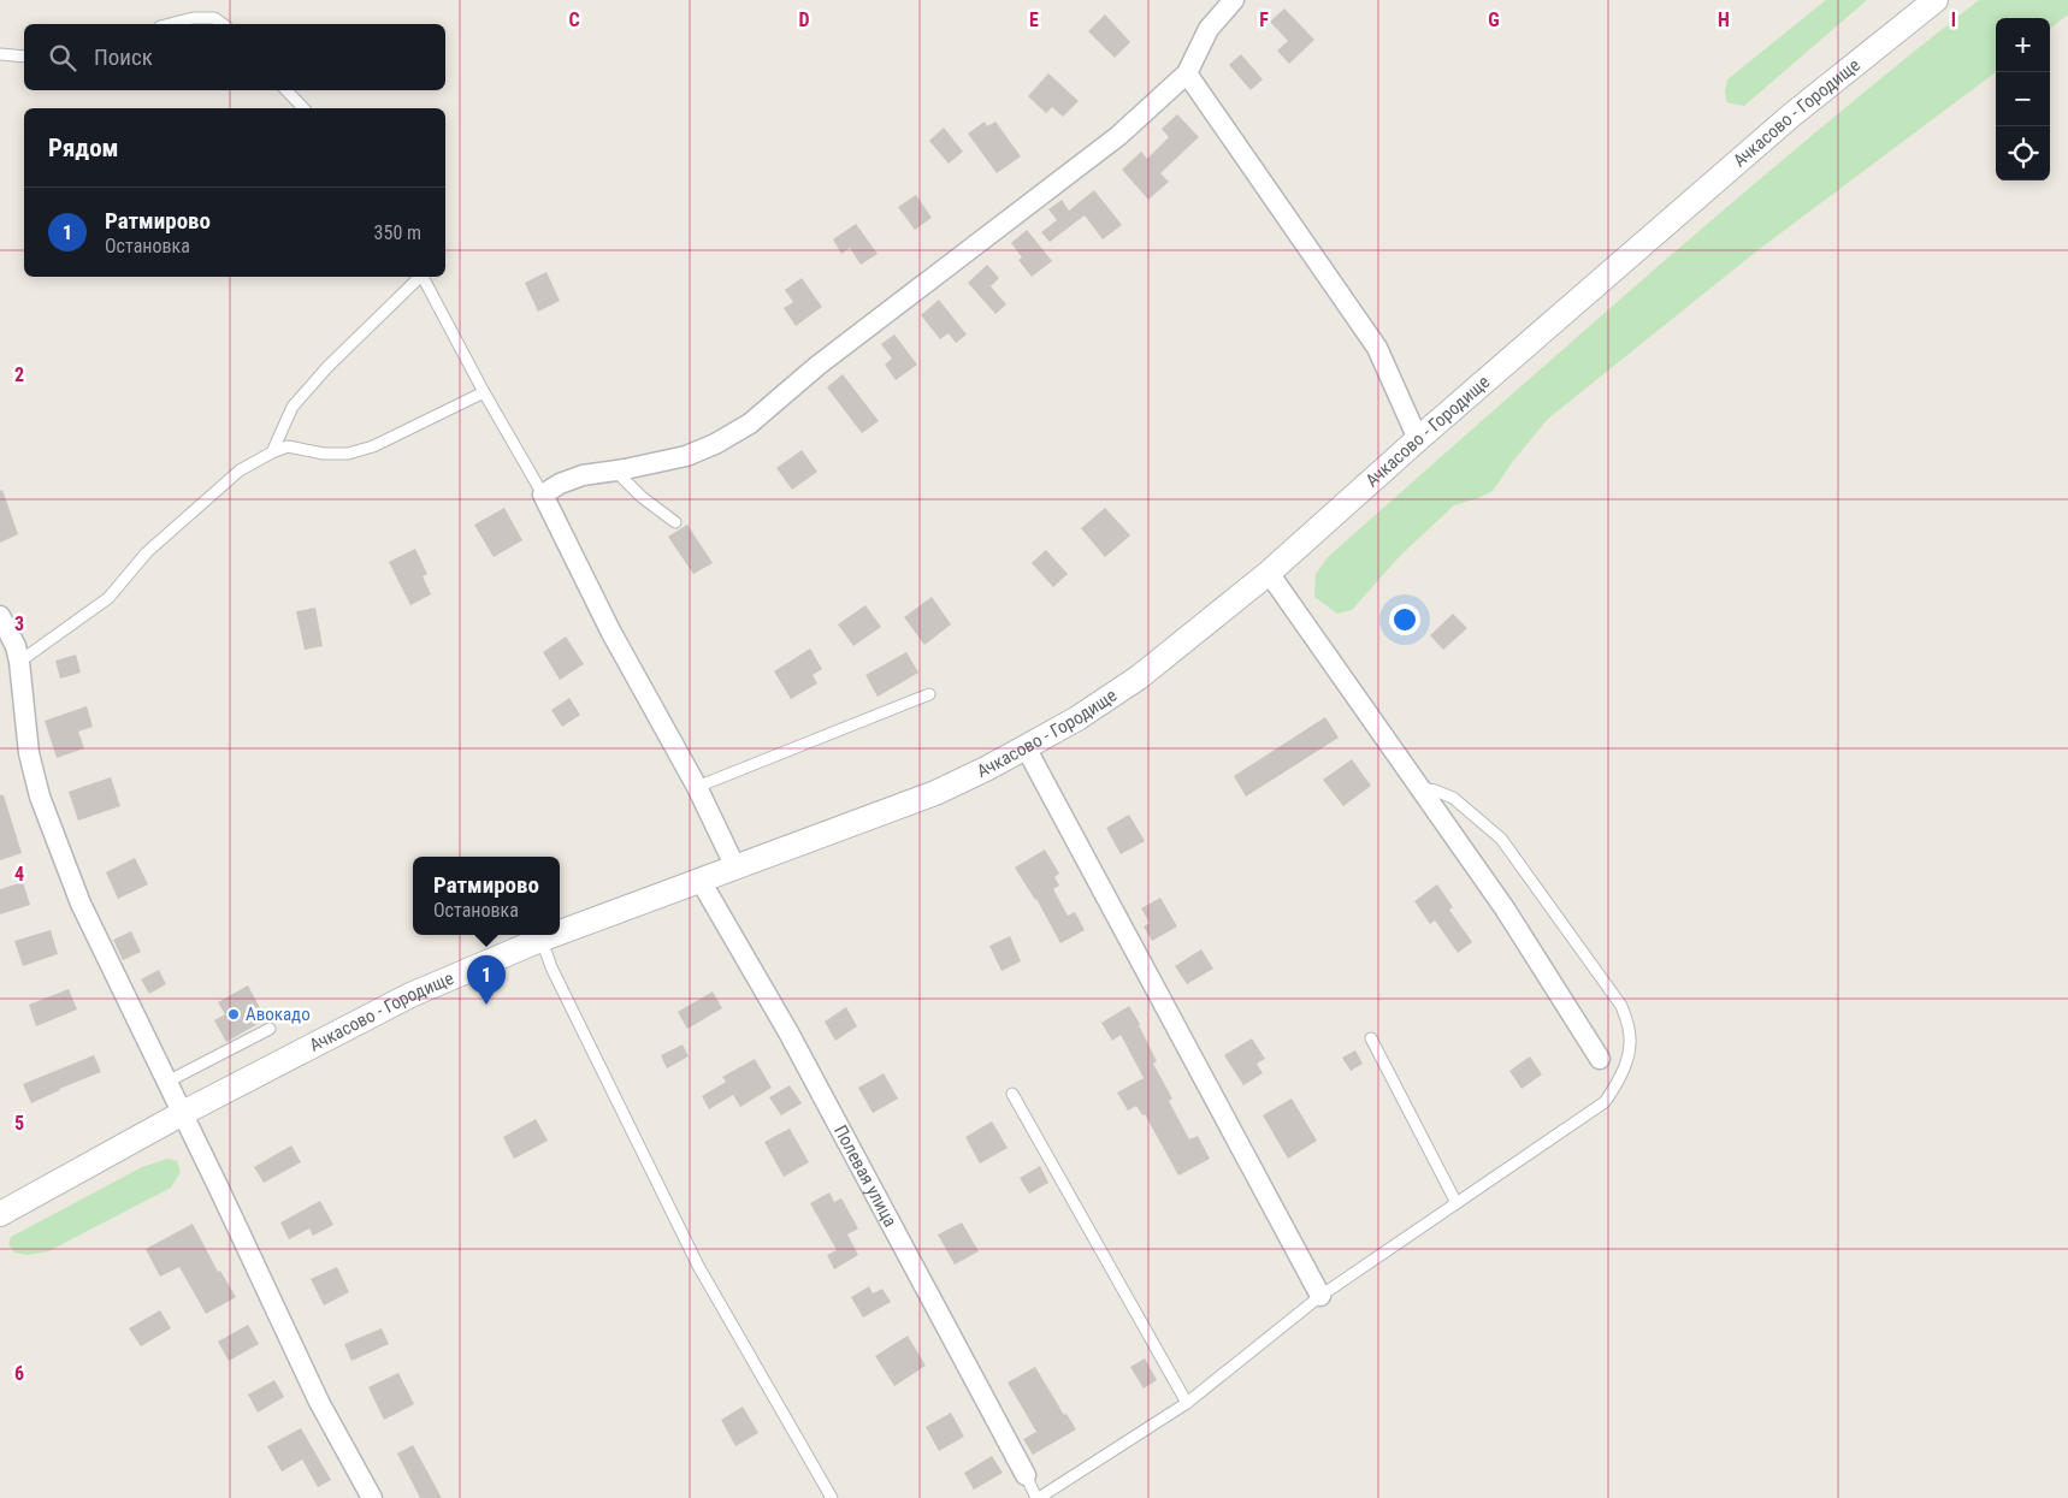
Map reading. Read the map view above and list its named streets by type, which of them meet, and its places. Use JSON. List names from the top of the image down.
{
  "streets": {
    "street": ["Ачкасово - Городище", "Полевая улица"]
  },
  "crossings": [
    ["Ачкасово - Городище", "Полевая улица"]
  ],
  "places": ["Авокадо"],
  "page": {
    "map_buttons": ["+", "−"],
    "search": "Поиск",
    "heading": "Рядом",
    "list": [
      {
        "mark": "1",
        "name": "Ратмирово",
        "note": "Остановка",
        "value": "350 m"
      }
    ],
    "popup": ["Ратмирово", "Остановка"],
    "pins": "1"
  },
  "grid": {
    "columns": [
      "C",
      "D",
      "E",
      "F",
      "G",
      "H",
      "I"
    ],
    "rows": [
      "2",
      "3",
      "4",
      "5",
      "6"
    ]
  }
}
